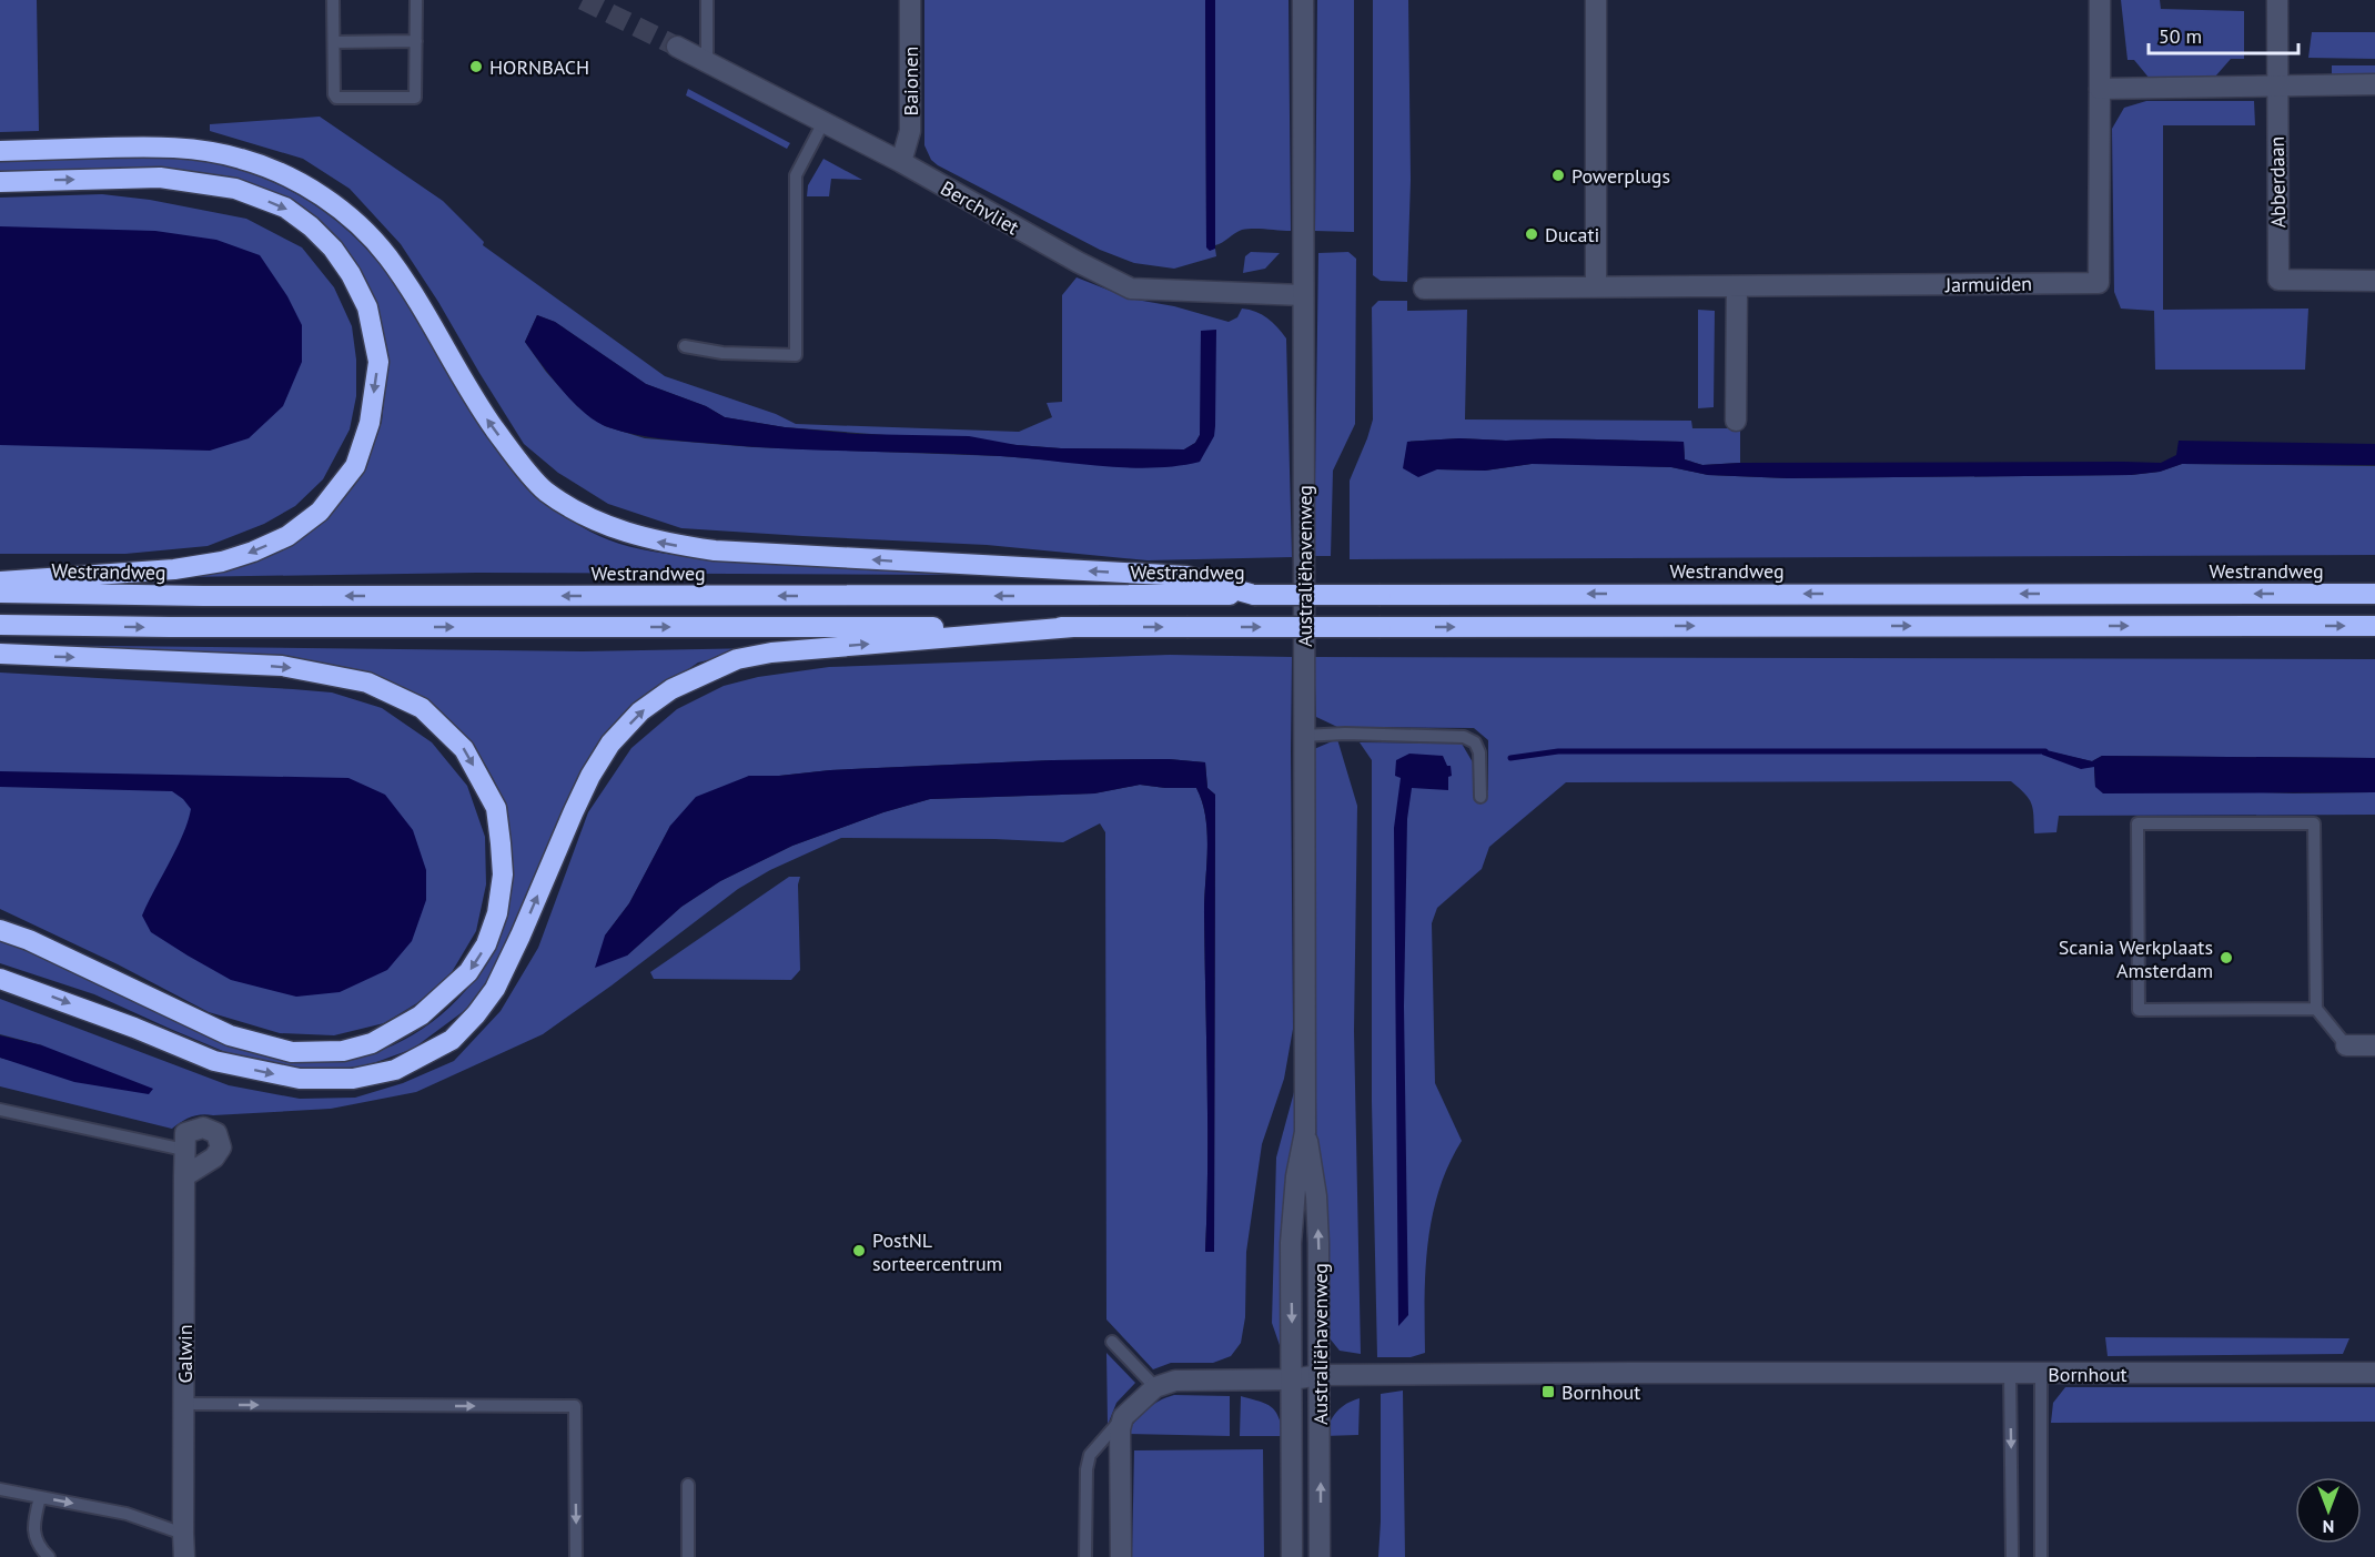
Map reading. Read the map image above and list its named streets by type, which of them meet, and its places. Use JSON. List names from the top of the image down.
{
  "streets": {
    "highway": ["Westrandweg"],
    "street": [
      "Baionen",
      "Abberdaan",
      "Berchvliet",
      "Jarmuiden",
      "Australiëhavenweg",
      "Galwin",
      "Bornhout"
    ]
  },
  "crossings": [
    ["Baionen", "Berchvliet"],
    ["Berchvliet", "Australiëhavenweg"],
    ["Australiëhavenweg", "Bornhout"]
  ],
  "places": {
    "other": [
      "HORNBACH",
      "Powerplugs",
      "Ducati",
      "Scania Werkplaats Amsterdam",
      "PostNL sorteercentrum"
    ],
    "transit": ["Bornhout"]
  },
  "scale_bar": "50 m",
  "north": "bottom"
}
